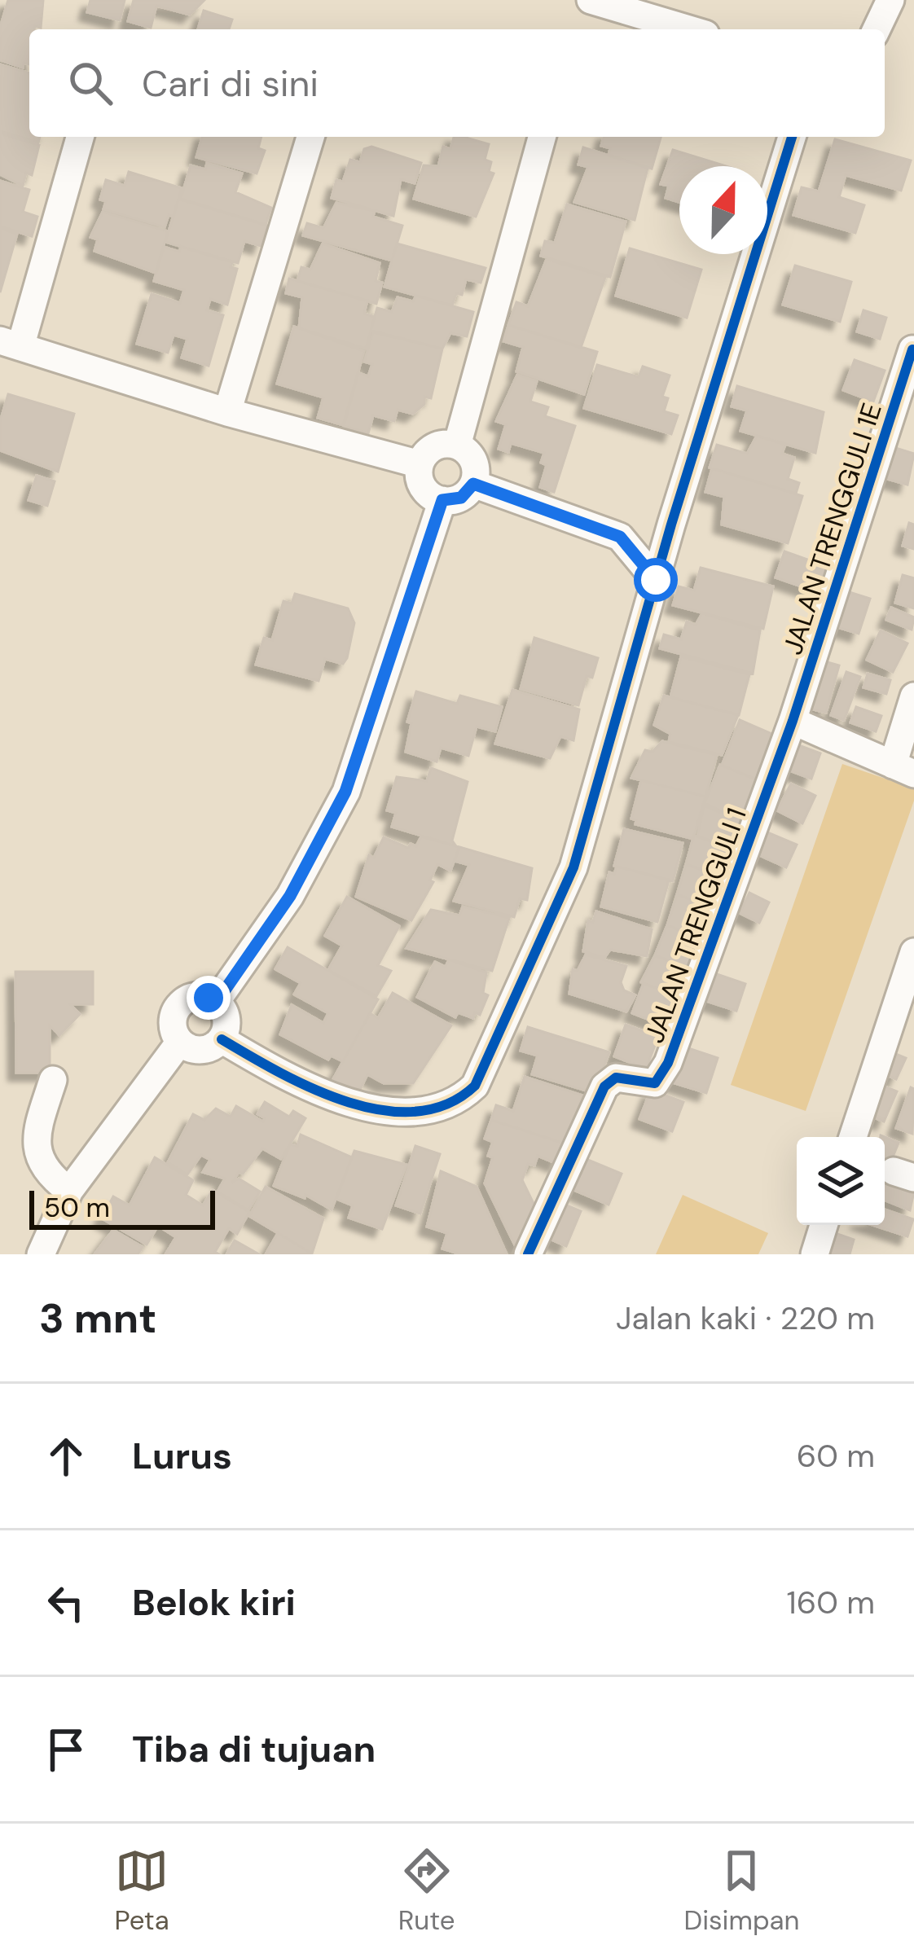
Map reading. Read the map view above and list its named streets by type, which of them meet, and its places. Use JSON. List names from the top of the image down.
{
  "streets": {
    "street": ["JALAN TRENGGULI 1E", "JALAN TRENGGULI 1"]
  },
  "crossings": [
    ["JALAN TRENGGULI 1E", "JALAN TRENGGULI 1"]
  ],
  "scale_bar": "50 m",
  "north": "top",
  "page": {
    "search": "Cari di sini",
    "scale": "50 m",
    "heading": ["3 mnt", "Jalan kaki · 220 m"],
    "list": [
      ["Lurus", "60 m"],
      ["Belok kiri", "160 m"],
      "Tiba di tujuan"
    ],
    "nav": ["Peta", "Rute", "Disimpan"]
  }
}
